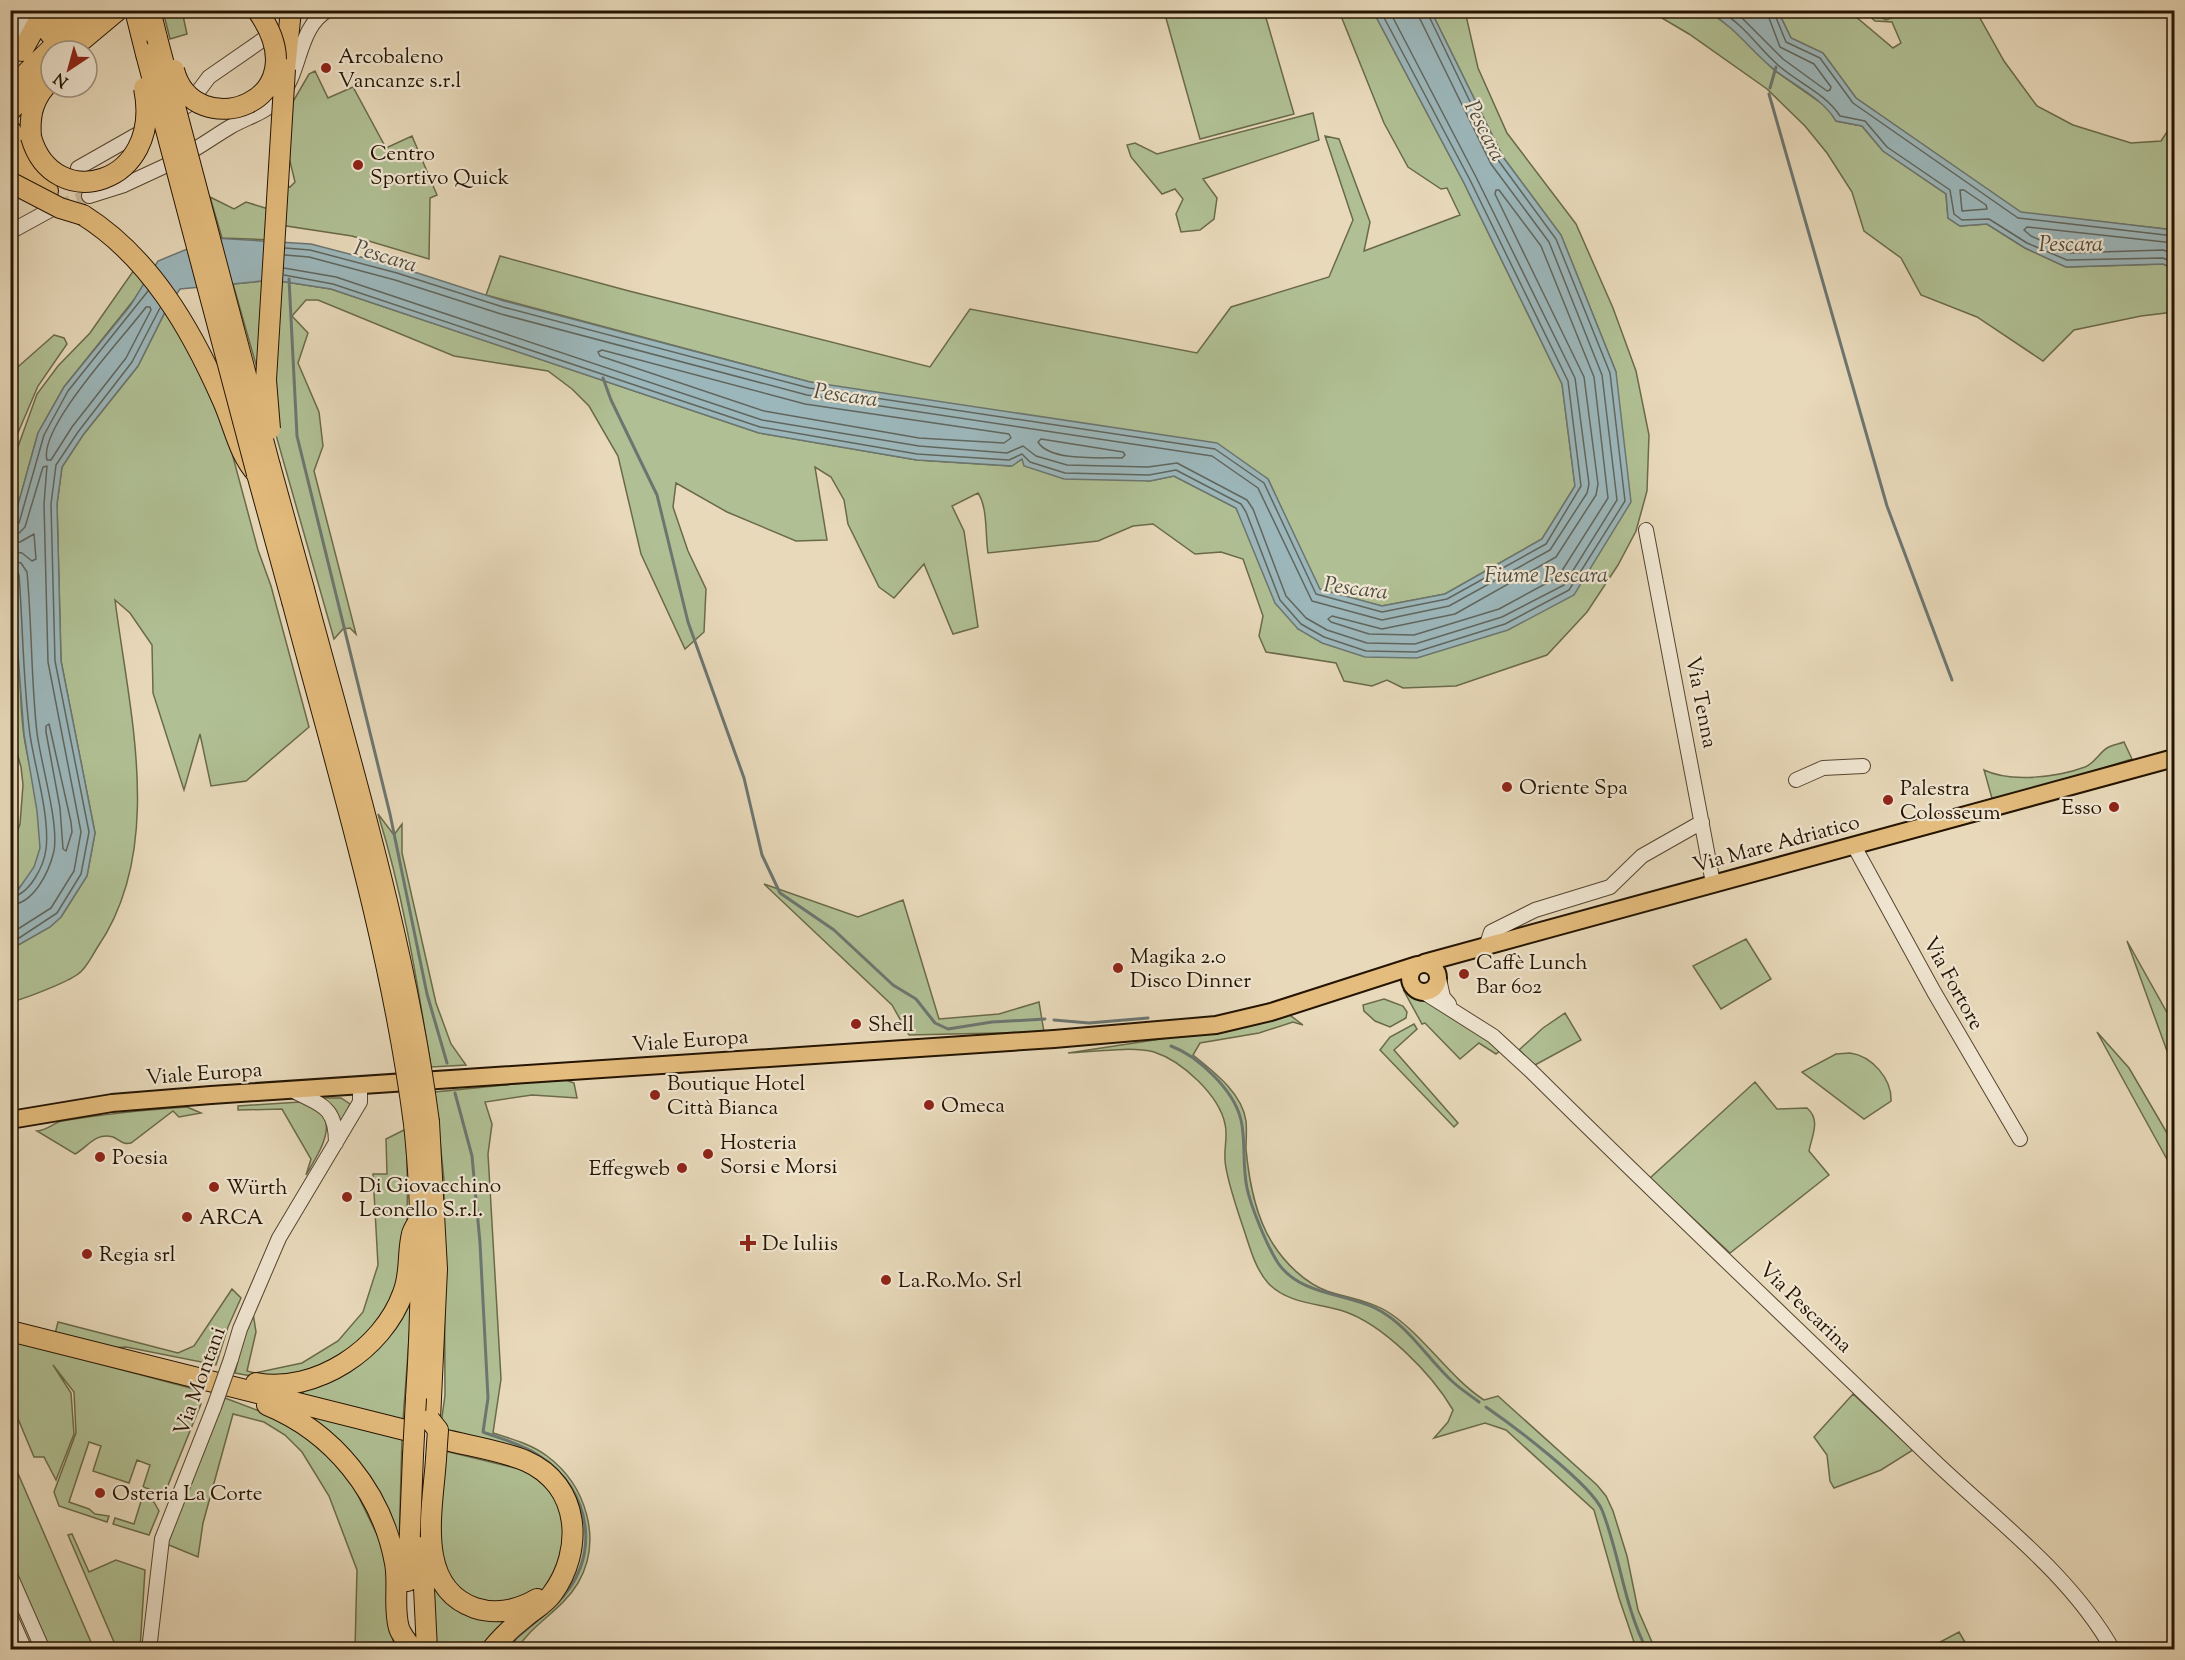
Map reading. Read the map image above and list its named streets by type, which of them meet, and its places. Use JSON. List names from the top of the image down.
{
  "streets": {
    "main road": ["Via Mare Adriatico", "Viale Europa"],
    "street": [
      "Via Tenna",
      "Via Fortore",
      "Via Pescarina",
      "Via Montani"
    ]
  },
  "crossings": [
    ["Via Tenna", "Via Mare Adriatico"],
    ["Via Mare Adriatico", "Via Fortore"],
    ["Via Mare Adriatico", "Viale Europa"],
    ["Via Mare Adriatico", "Via Pescarina"],
    ["Viale Europa", "Via Pescarina"],
    ["Viale Europa", "Via Montani"]
  ],
  "water": ["Pescara", "Fiume Pescara"],
  "places": {
    "other": [
      "Arcobaleno Vancanze s.r.l",
      "Centro Sportivo Quick",
      "Oriente Spa",
      "Palestra Colosseum",
      "Esso",
      "Magika 2.0 Disco Dinner",
      "Caffè Lunch Bar 602",
      "Shell",
      "Boutique Hotel Città Bianca",
      "Omeca",
      "Hosteria Sorsi e Morsi",
      "Poesia",
      "Effegweb",
      "Würth",
      "Di Giovacchino Leonello S.r.l.",
      "ARCA",
      "Regia srl",
      "La.Ro.Mo. Srl",
      "Osteria La Corte"
    ],
    "health": ["De Iuliis"]
  },
  "north": "bottom left"
}
